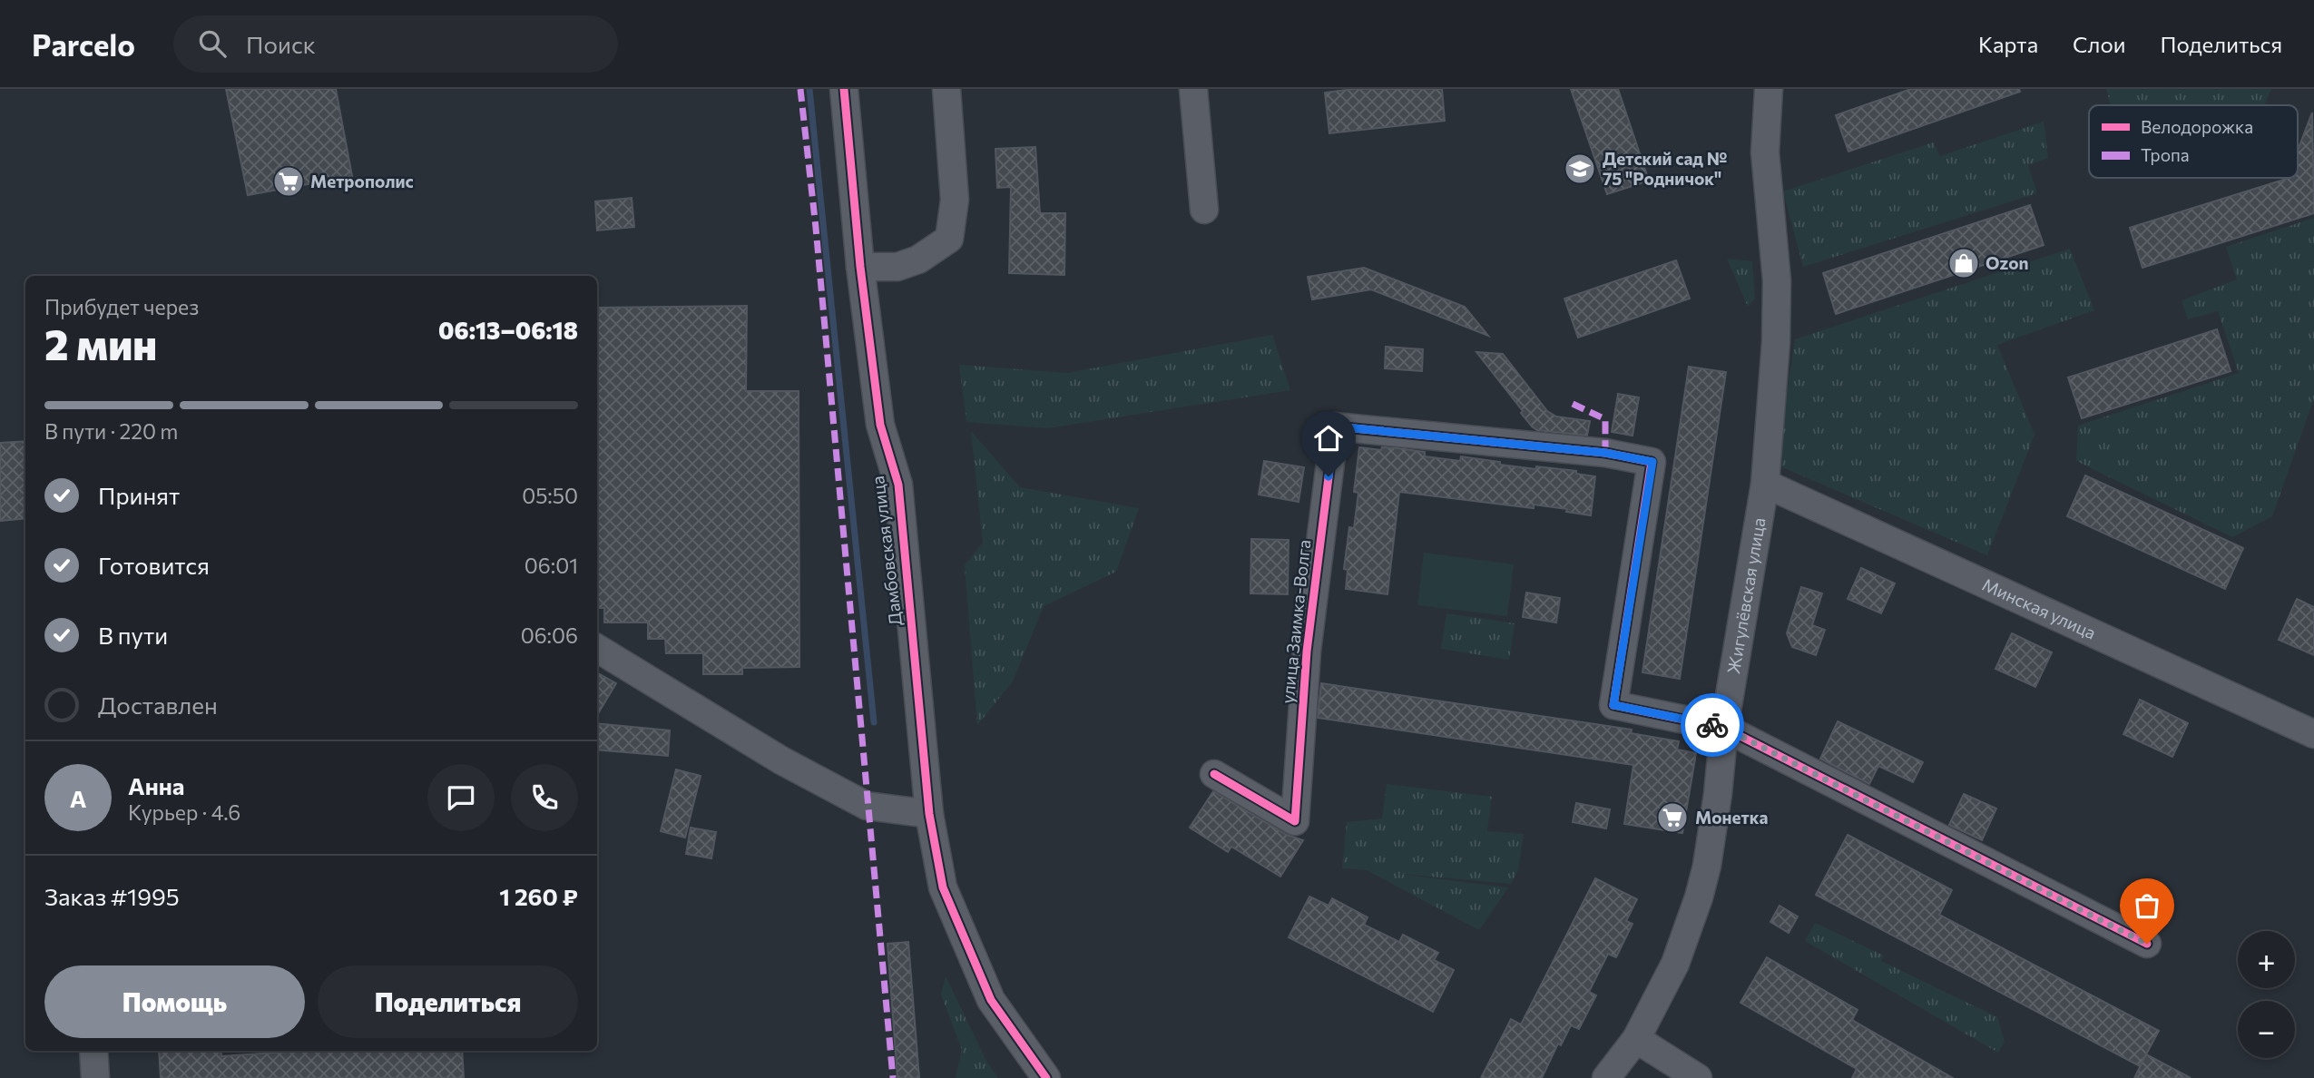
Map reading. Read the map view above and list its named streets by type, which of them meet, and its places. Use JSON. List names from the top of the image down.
{
  "streets": {
    "street": [
      "Дамбовская улица",
      "Жигулёвская улица",
      "Минская улица",
      "улица Заимка-Волга"
    ]
  },
  "crossings": [
    ["Жигулёвская улица", "Минская улица"],
    ["Жигулёвская улица", "улица Заимка-Волга"]
  ],
  "places": {
    "school or university": ["Детский сад № 75 \"Родничок\""],
    "supermarket": ["Метрополис", "Монетка"],
    "shop": ["Ozon"]
  },
  "legend": ["Велодорожка", "Тропа"],
  "page": {
    "header": "Parcelo",
    "search": "Поиск",
    "nav": ["Карта", "Слои", "Поделиться"],
    "heading": ["2 мин", "Прибудет через", "06:13–06:18"],
    "panel": [
      "Анна",
      "Курьер · 4.6",
      "Заказ #1995",
      "1 260 ₽"
    ],
    "bar": "В пути · 220 m",
    "list": [
      ["Принят", "05:50"],
      ["Готовится", "06:01"],
      ["В пути", "06:06"],
      "Доставлен"
    ],
    "round": "А",
    "map_buttons": ["+", "−"],
    "buttons": ["Помощь", "Поделиться"]
  }
}
